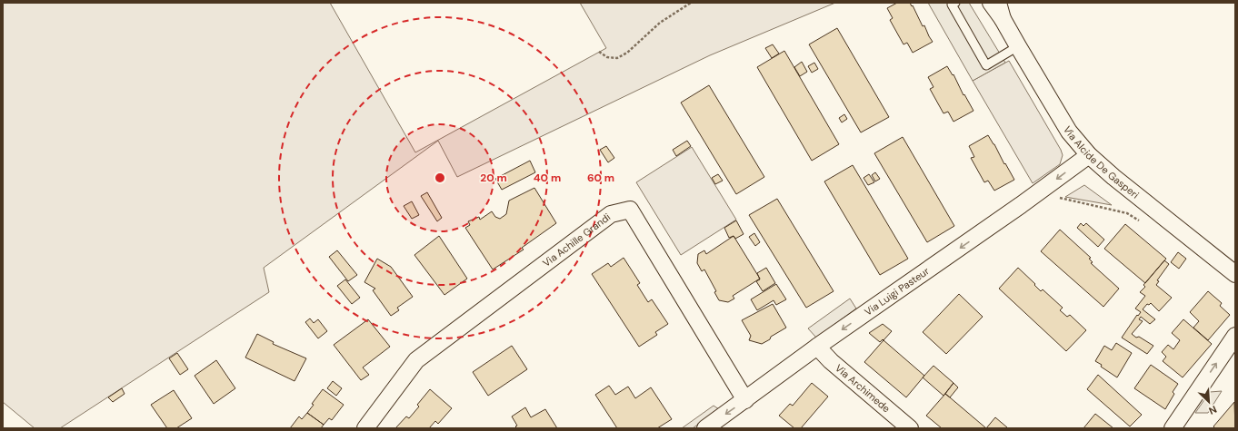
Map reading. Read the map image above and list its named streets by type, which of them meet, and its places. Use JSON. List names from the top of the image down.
{
  "streets": {
    "street": [
      "Via Alcide De Gasperi",
      "Via Achille Grandi",
      "Via Luigi Pasteur",
      "Via Archimede"
    ]
  },
  "crossings": [
    ["Via Alcide De Gasperi", "Via Luigi Pasteur"],
    ["Via Achille Grandi", "Via Luigi Pasteur"],
    ["Via Luigi Pasteur", "Via Archimede"]
  ],
  "one_way": ["Via Luigi Pasteur"],
  "north": "bottom right",
  "rings": ["20 m", "40 m", "60 m"]
}
